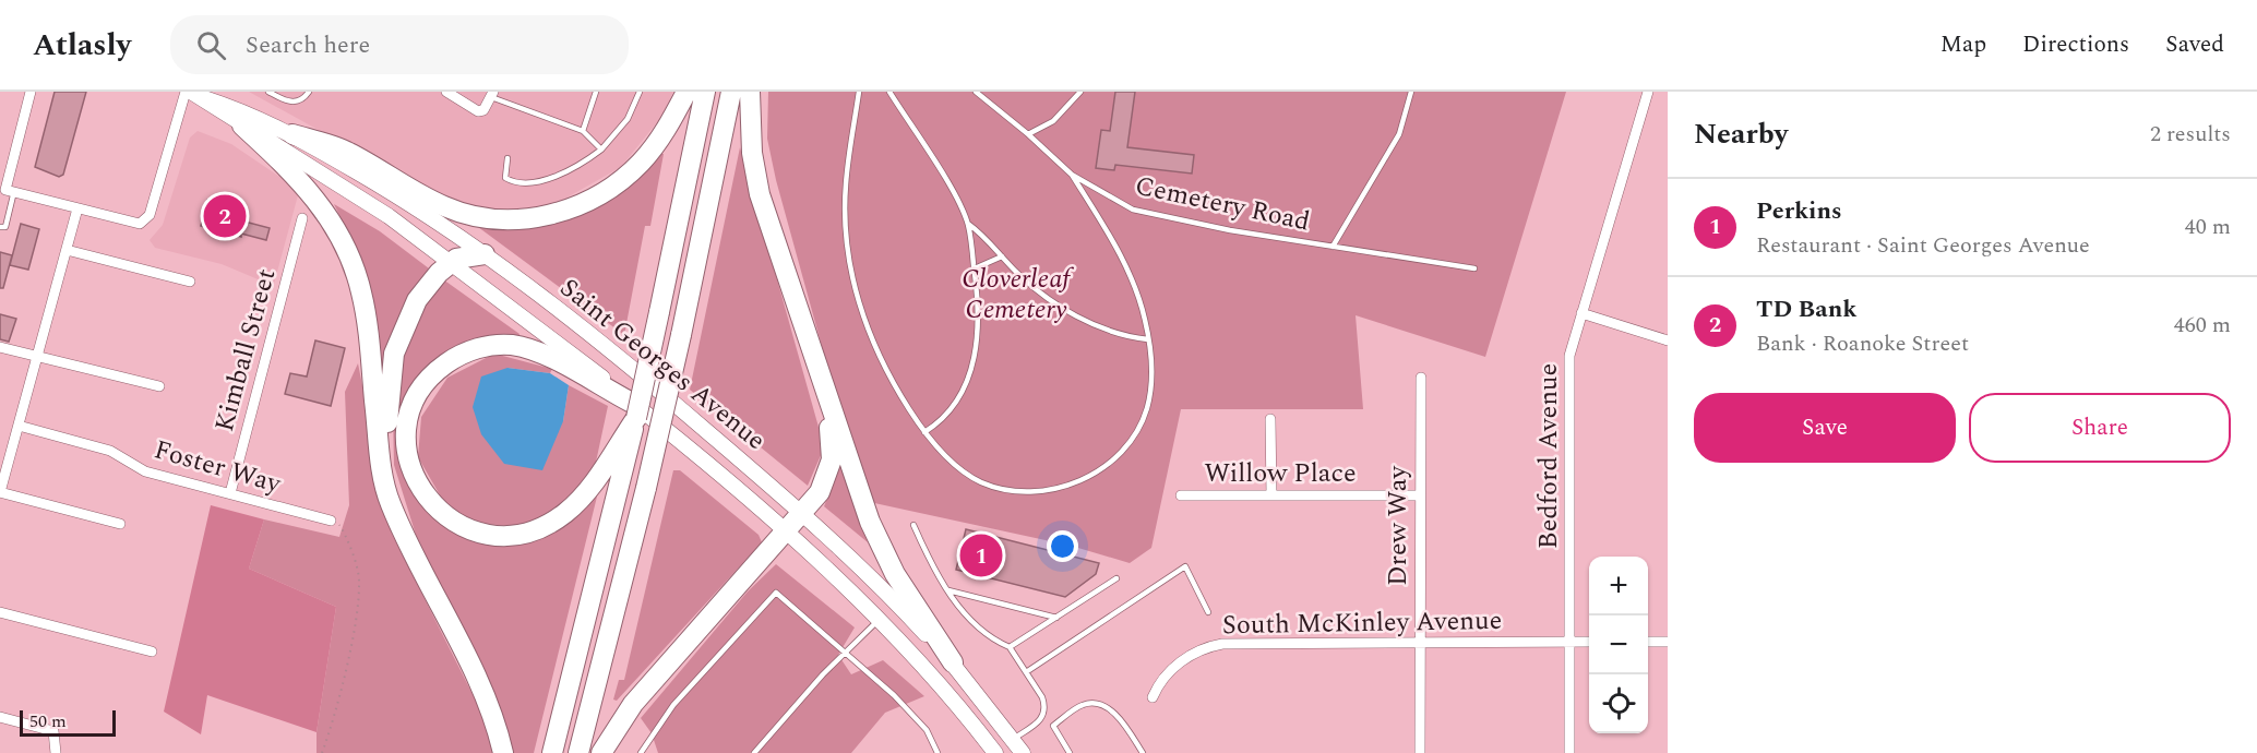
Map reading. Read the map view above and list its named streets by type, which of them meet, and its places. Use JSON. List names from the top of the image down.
{
  "streets": {
    "main road": ["Saint Georges Avenue"],
    "street": [
      "Kimball Street",
      "Bedford Avenue",
      "Foster Way",
      "Willow Place",
      "Drew Way",
      "South McKinley Avenue"
    ],
    "lane": ["Cemetery Road"]
  },
  "crossings": [
    ["Kimball Street", "Foster Way"],
    ["Bedford Avenue", "South McKinley Avenue"],
    ["Willow Place", "Drew Way"],
    ["Drew Way", "South McKinley Avenue"]
  ],
  "parks": ["Cloverleaf Cemetery"],
  "scale_bar": "50 m",
  "page": {
    "header": "Atlasly",
    "search": "Search here",
    "nav": ["Map", "Directions", "Saved"],
    "heading": ["Nearby", "2 results"],
    "list": [
      {
        "mark": "1",
        "name": "Perkins",
        "note": "Restaurant · Saint Georges Avenue",
        "value": "40 m"
      },
      {
        "mark": "2",
        "name": "TD Bank",
        "note": "Bank · Roanoke Street",
        "value": "460 m"
      }
    ],
    "pins": ["2", "1"],
    "buttons": ["Save", "Share"],
    "map_buttons": ["+", "−"],
    "scale": "50 m"
  }
}
